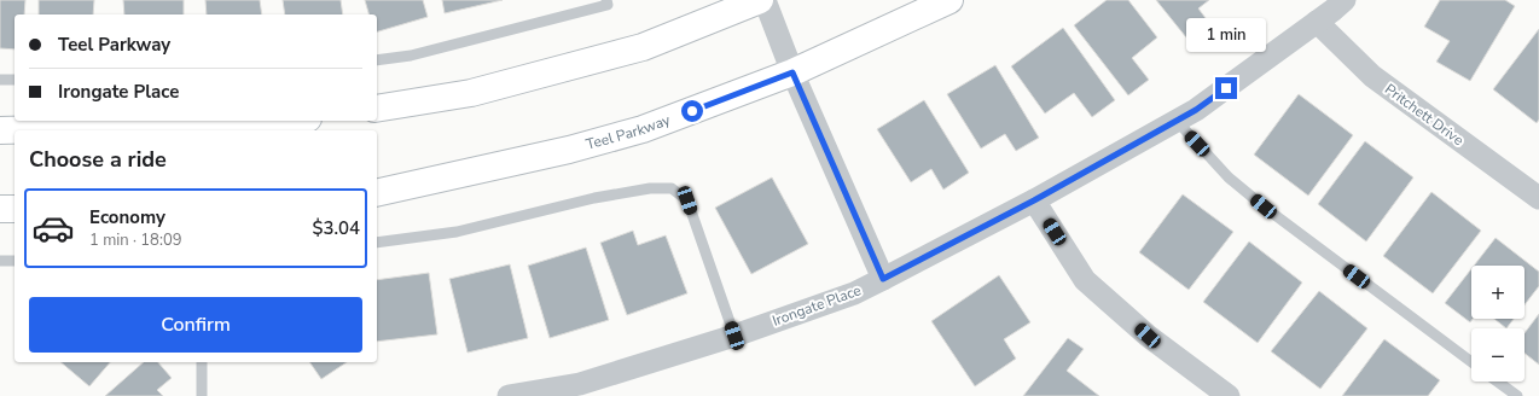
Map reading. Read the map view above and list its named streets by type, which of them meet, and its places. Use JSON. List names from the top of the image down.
{
  "streets": {
    "main road": ["Teel Parkway"],
    "street": ["Pritchett Drive", "Irongate Place"]
  },
  "crossings": [
    ["Pritchett Drive", "Irongate Place"]
  ],
  "page": {
    "banner": ["Teel Parkway", "Irongate Place"],
    "bubble": "1 min",
    "heading": "Choose a ride",
    "list": [
      {
        "name": "Economy",
        "note": "1 min · 18:09",
        "value": "$3.04"
      }
    ],
    "map_buttons": ["+", "−"],
    "buttons": "Confirm"
  }
}
